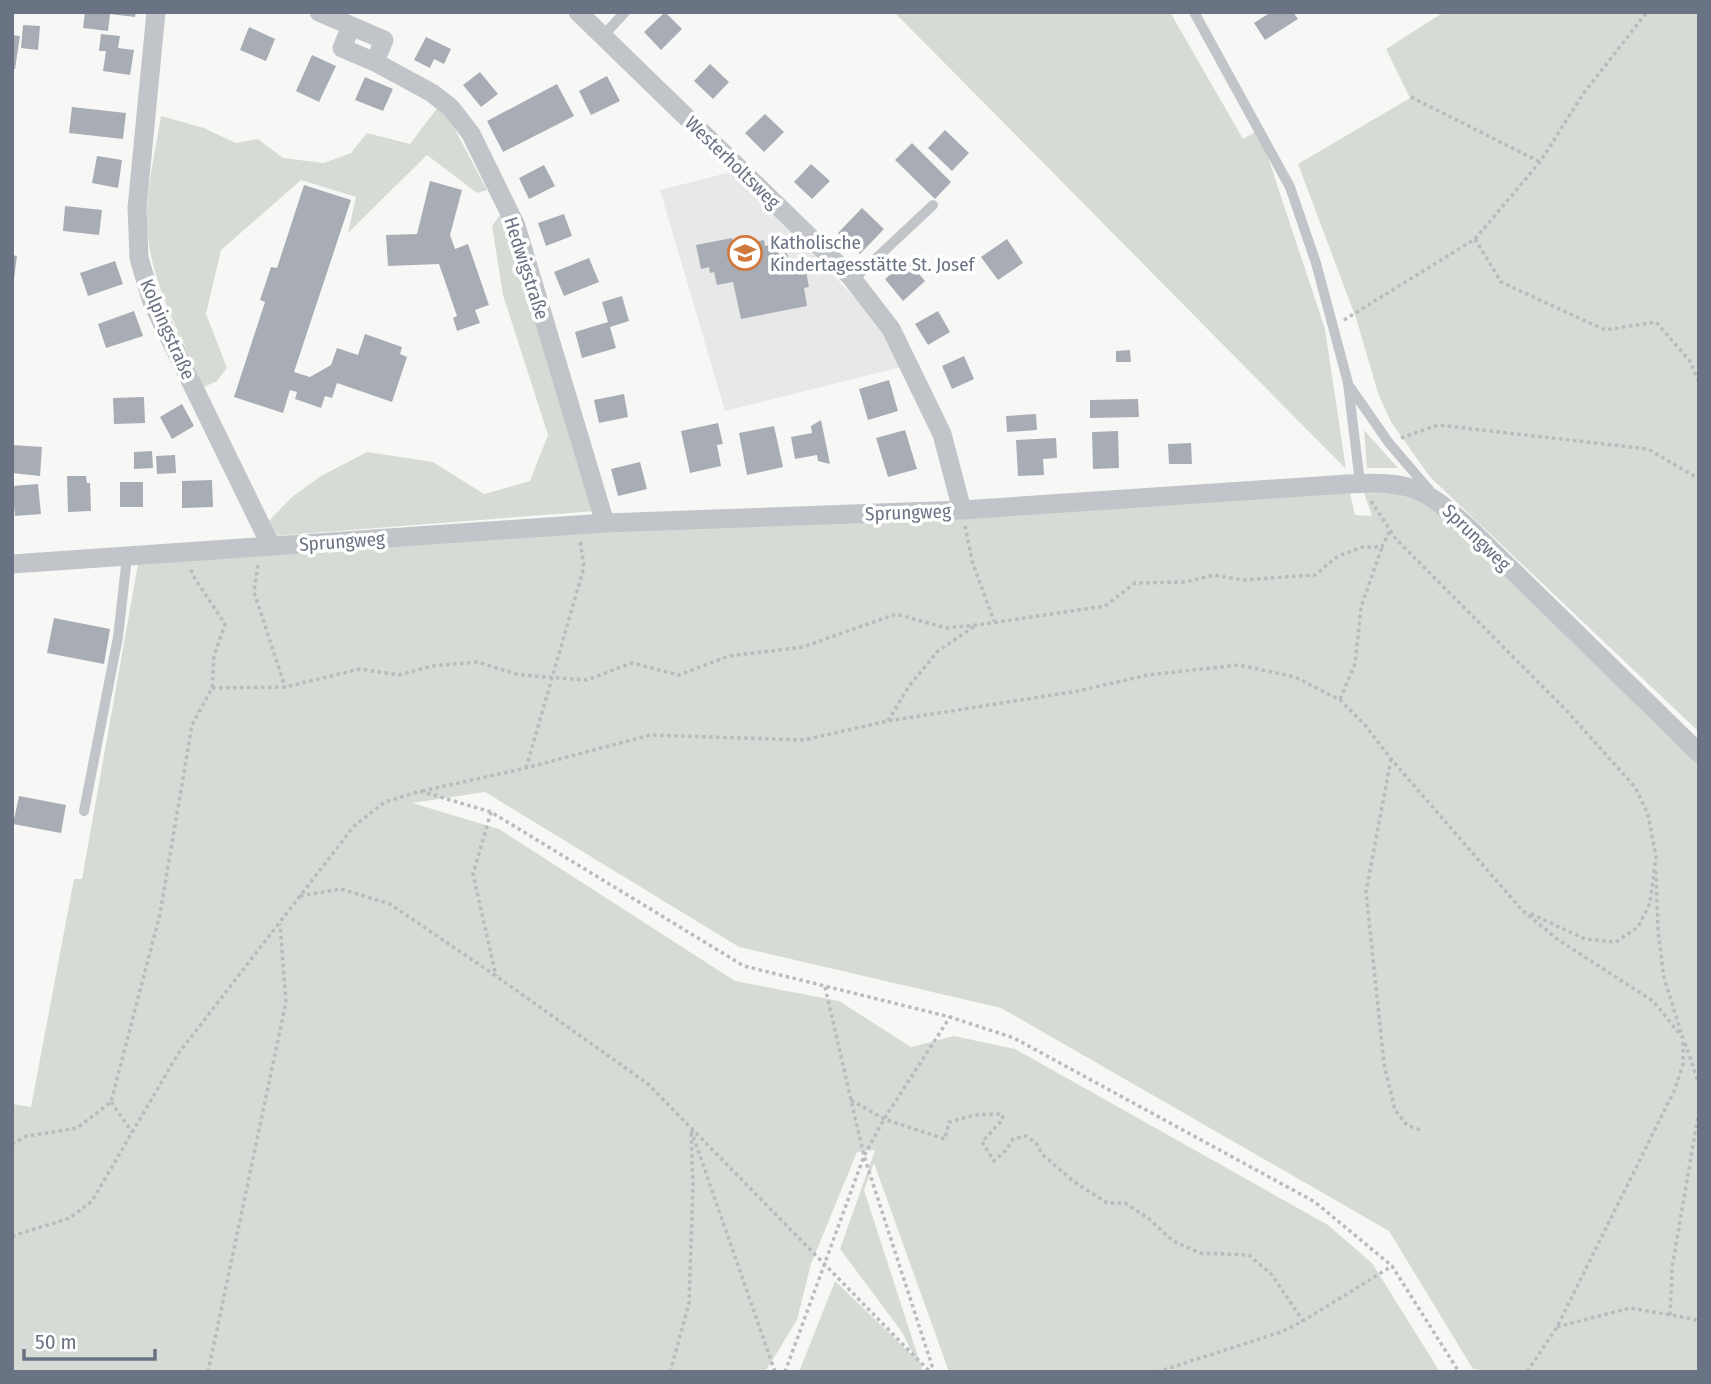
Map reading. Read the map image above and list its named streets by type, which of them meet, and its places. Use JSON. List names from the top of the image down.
{
  "streets": {
    "street": [
      "Westerholtsweg",
      "Hedwigstraße",
      "Kolpingstraße",
      "Sprungweg"
    ]
  },
  "crossings": [
    ["Westerholtsweg", "Sprungweg"],
    ["Hedwigstraße", "Sprungweg"],
    ["Kolpingstraße", "Sprungweg"]
  ],
  "places": {
    "school or university": ["Katholische Kindertagesstätte St. Josef"]
  },
  "scale_bar": "50 m"
}
